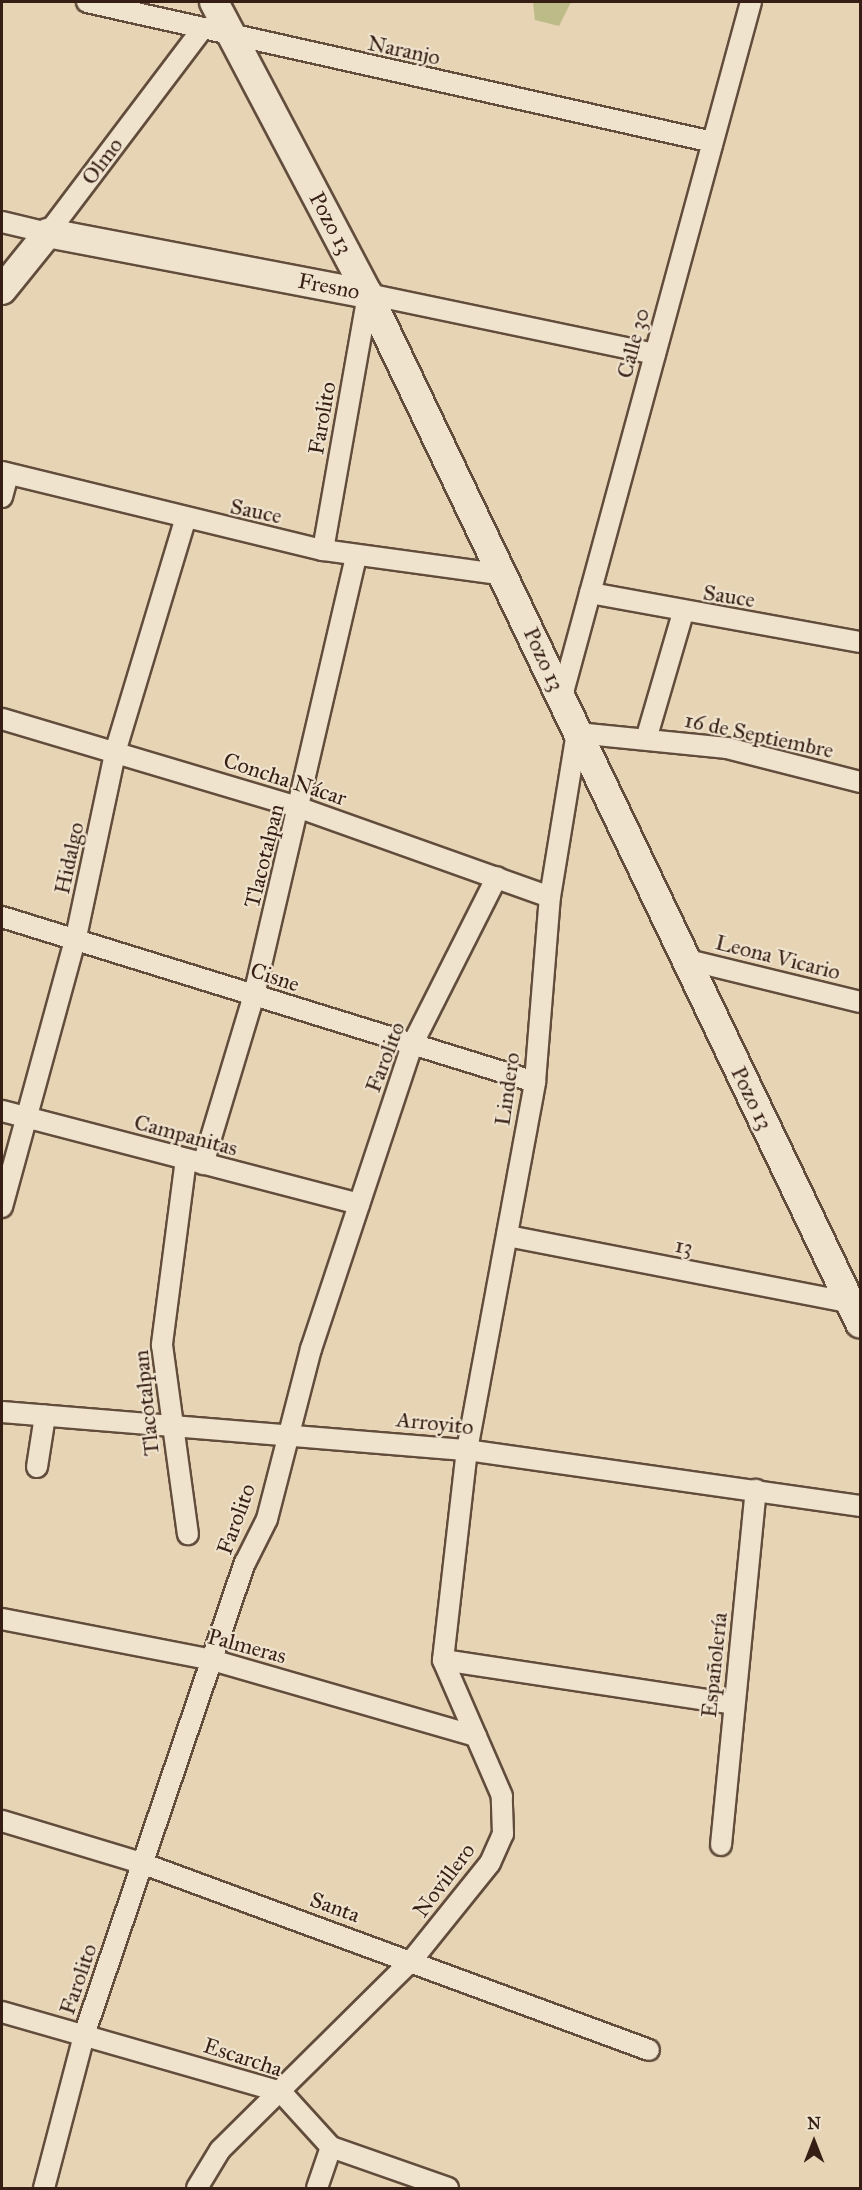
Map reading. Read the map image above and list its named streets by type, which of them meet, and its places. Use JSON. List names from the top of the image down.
{
  "streets": {
    "main road": ["Olmo", "Pozo 13", "Fresno"],
    "street": [
      "Naranjo",
      "Calle 30",
      "Farolito",
      "Sauce",
      "16 de Septiembre",
      "Concha Nácar",
      "Tlacotalpan",
      "Hidalgo",
      "Leona Vicario",
      "Cisne",
      "Lindero",
      "Campanitas",
      "13",
      "Arroyito",
      "Palmeras",
      "Españolería",
      "Novillero",
      "Santa",
      "Escarcha"
    ]
  },
  "crossings": [
    ["Naranjo", "Olmo"],
    ["Naranjo", "Pozo 13"],
    ["Naranjo", "Calle 30"],
    ["Olmo", "Fresno"],
    ["Pozo 13", "Fresno"],
    ["Pozo 13", "Calle 30"],
    ["Pozo 13", "Farolito"],
    ["Pozo 13", "Sauce"],
    ["Pozo 13", "16 de Septiembre"],
    ["Pozo 13", "Leona Vicario"],
    ["Pozo 13", "Lindero"],
    ["Pozo 13", "13"],
    ["Fresno", "Calle 30"],
    ["Fresno", "Farolito"],
    ["Calle 30", "Sauce"],
    ["Farolito", "Sauce"],
    ["Farolito", "Concha Nácar"],
    ["Farolito", "Cisne"],
    ["Farolito", "Campanitas"],
    ["Farolito", "Arroyito"],
    ["Farolito", "Palmeras"],
    ["Farolito", "Santa"],
    ["Farolito", "Escarcha"],
    ["Sauce", "16 de Septiembre"],
    ["Sauce", "Tlacotalpan"],
    ["Sauce", "Hidalgo"],
    ["16 de Septiembre", "Lindero"],
    ["Concha Nácar", "Tlacotalpan"],
    ["Concha Nácar", "Hidalgo"],
    ["Concha Nácar", "Lindero"],
    ["Tlacotalpan", "Cisne"],
    ["Tlacotalpan", "Campanitas"],
    ["Tlacotalpan", "Arroyito"],
    ["Hidalgo", "Cisne"],
    ["Hidalgo", "Campanitas"],
    ["Cisne", "Lindero"],
    ["Lindero", "13"],
    ["Lindero", "Arroyito"],
    ["Lindero", "Novillero"],
    ["Arroyito", "Españolería"],
    ["Arroyito", "Novillero"],
    ["Palmeras", "Novillero"],
    ["Novillero", "Santa"],
    ["Novillero", "Escarcha"]
  ],
  "north": "top"
}
